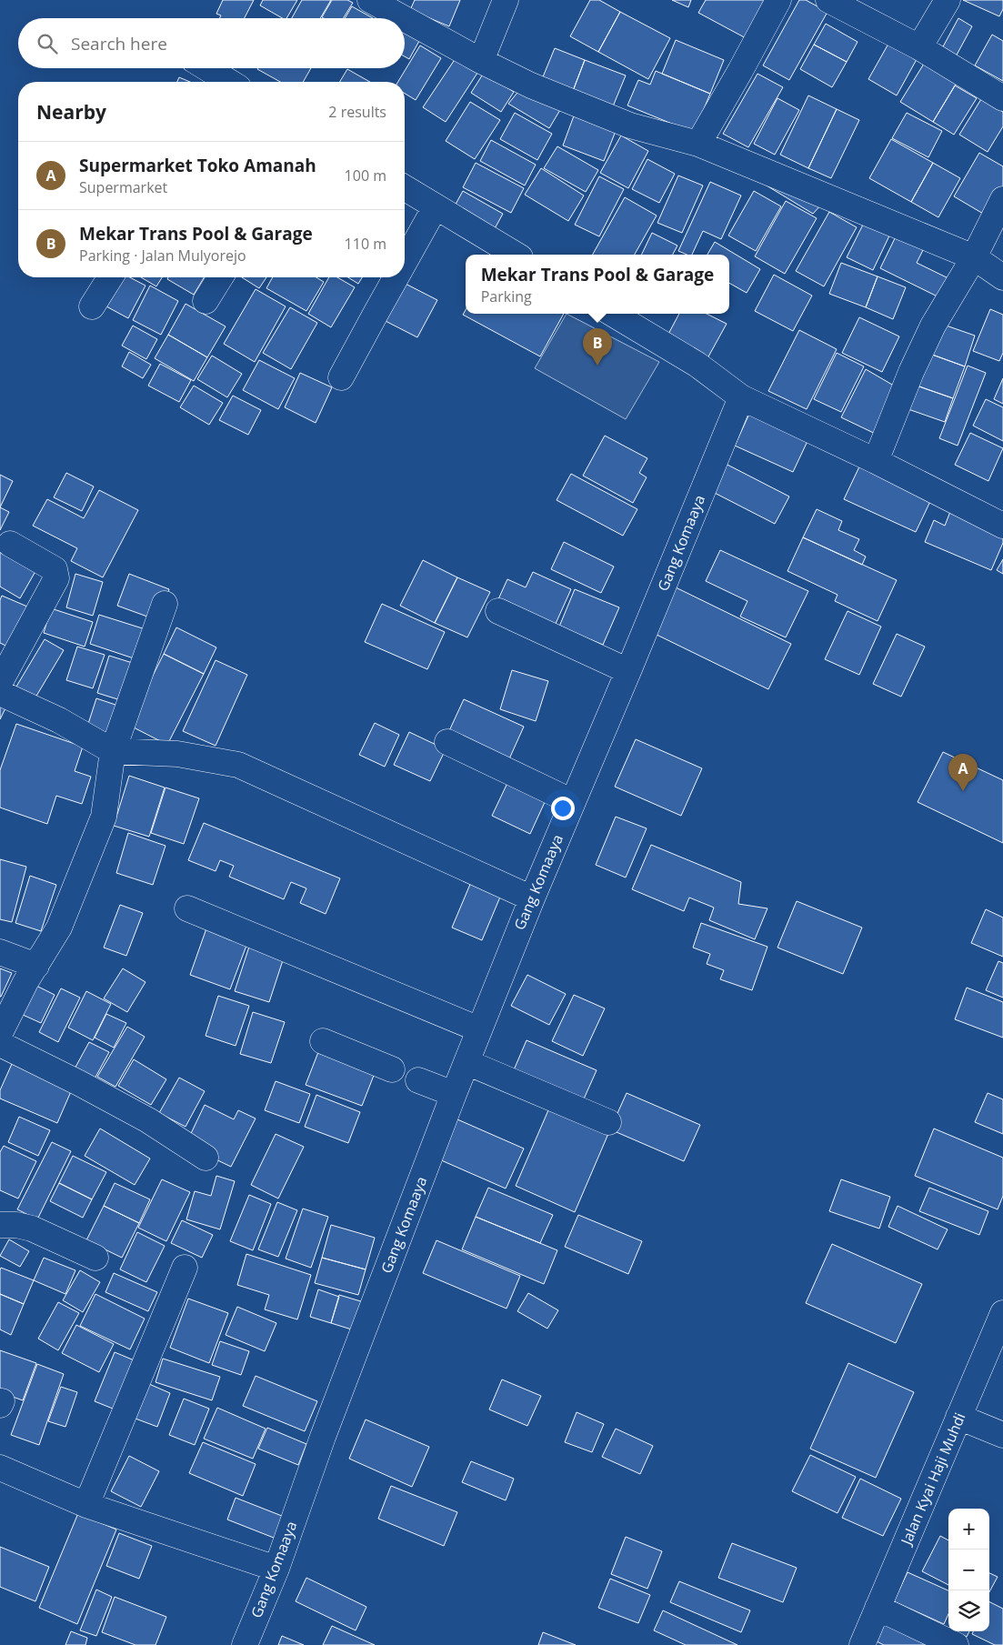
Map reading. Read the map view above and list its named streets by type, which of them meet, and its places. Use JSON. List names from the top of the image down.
{
  "streets": {
    "street": ["Gang Komaaya", "Jalan Kyai Haji Muhdi"]
  },
  "page": {
    "search": "Search here",
    "heading": ["Nearby", "2 results"],
    "list": [
      {
        "mark": "A",
        "name": "Supermarket Toko Amanah",
        "note": "Supermarket",
        "value": "100 m"
      },
      {
        "mark": "B",
        "name": "Mekar Trans Pool & Garage",
        "note": "Parking · Jalan Mulyorejo",
        "value": "110 m"
      }
    ],
    "popup": ["Mekar Trans Pool & Garage", "Parking"],
    "pins": ["B", "A"],
    "map_buttons": ["+", "−"]
  }
}
